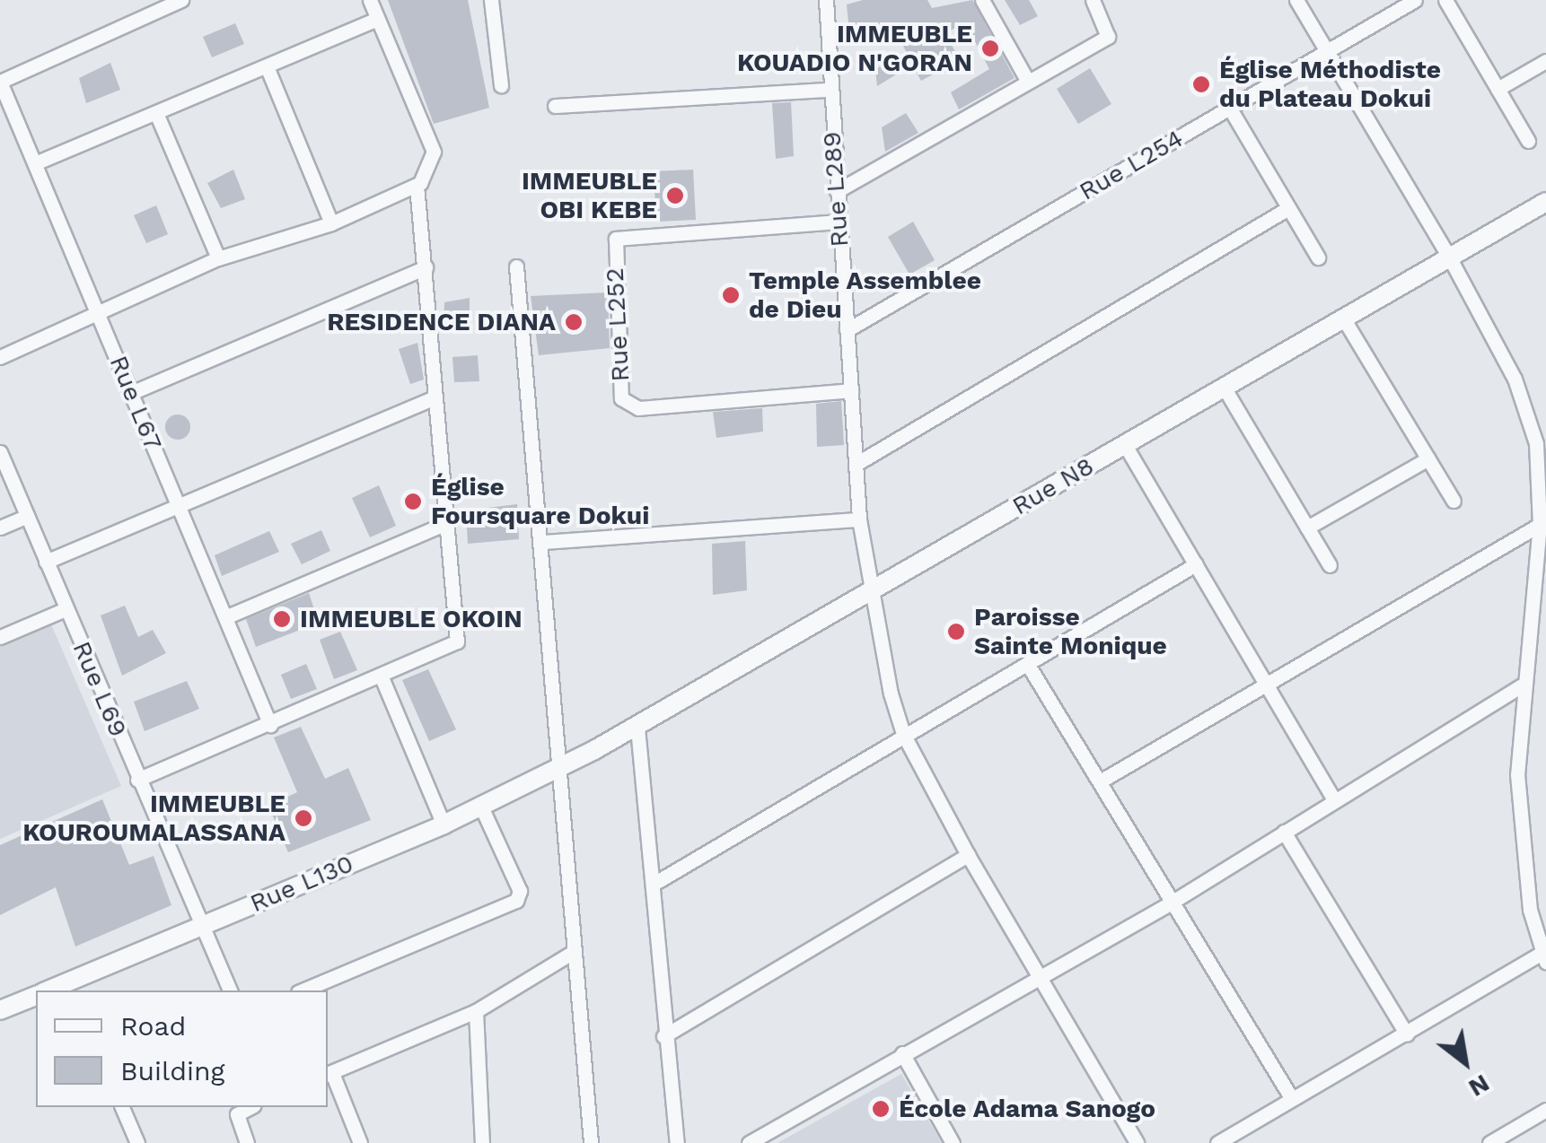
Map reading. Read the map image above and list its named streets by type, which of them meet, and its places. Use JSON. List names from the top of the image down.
{
  "streets": {
    "street": [
      "Rue L254",
      "Rue L289",
      "Rue L252",
      "Rue L67",
      "Rue N8",
      "Rue L69",
      "Rue L130"
    ]
  },
  "crossings": [
    ["Rue L254", "Rue L289"],
    ["Rue L289", "Rue L252"],
    ["Rue L289", "Rue N8"],
    ["Rue N8", "Rue L130"],
    ["Rue L69", "Rue L130"]
  ],
  "places": [
    "IMMEUBLE KOUADIO N'GORAN",
    "Église Méthodiste du Plateau Dokui",
    "IMMEUBLE OBI KEBE",
    "Temple Assemblee de Dieu",
    "RESIDENCE DIANA",
    "Église Foursquare Dokui",
    "IMMEUBLE OKOIN",
    "Paroisse Sainte Monique",
    "IMMEUBLE KOUROUMALASSANA",
    "École Adama Sanogo"
  ],
  "legend": ["Road", "Building"],
  "north": "bottom right"
}
